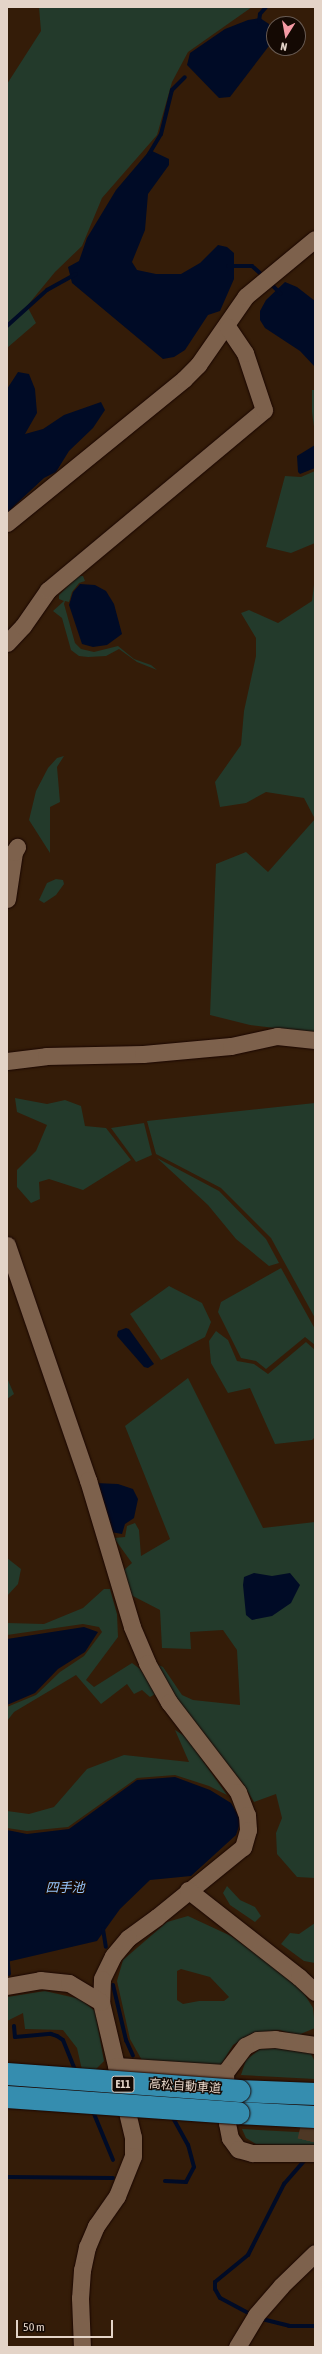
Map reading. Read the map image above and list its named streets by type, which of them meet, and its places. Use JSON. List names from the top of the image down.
{
  "streets": {
    "highway": ["E11", "高松自動車道"]
  },
  "water": ["四手池"],
  "scale_bar": "50 m",
  "north": "bottom"
}
